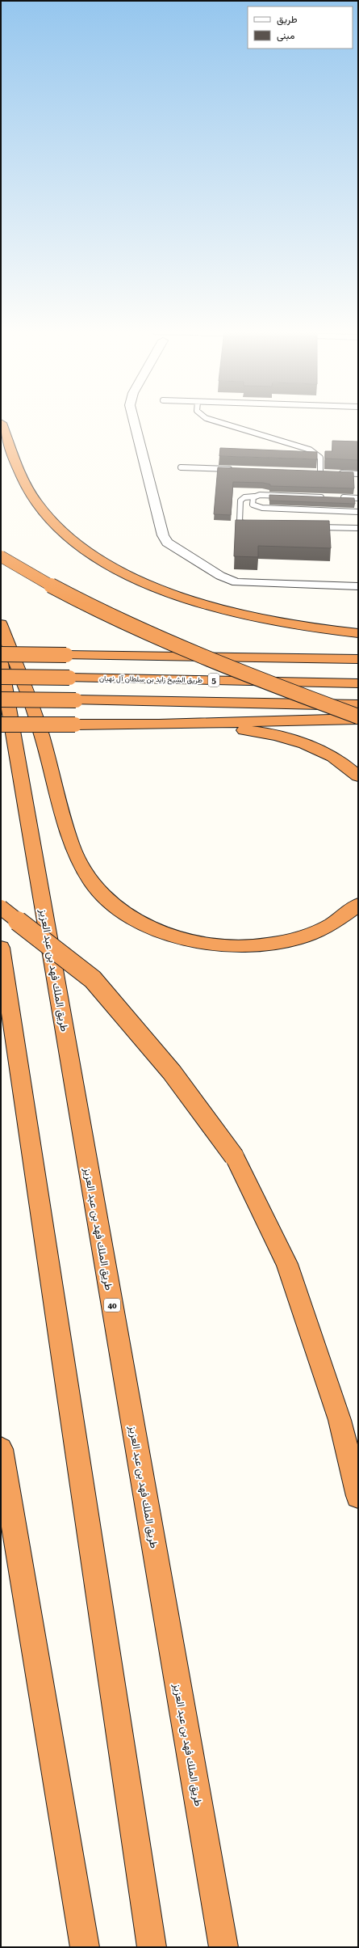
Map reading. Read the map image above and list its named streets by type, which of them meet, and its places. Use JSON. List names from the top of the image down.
{
  "streets": {
    "highway": [
      "طريق الشيخ زايد بن سلطان آل نهيان",
      "5",
      "طريق الملك فهد بن عبد العزيز",
      "40"
    ]
  },
  "legend": ["طريق", "مبنى"]
}
